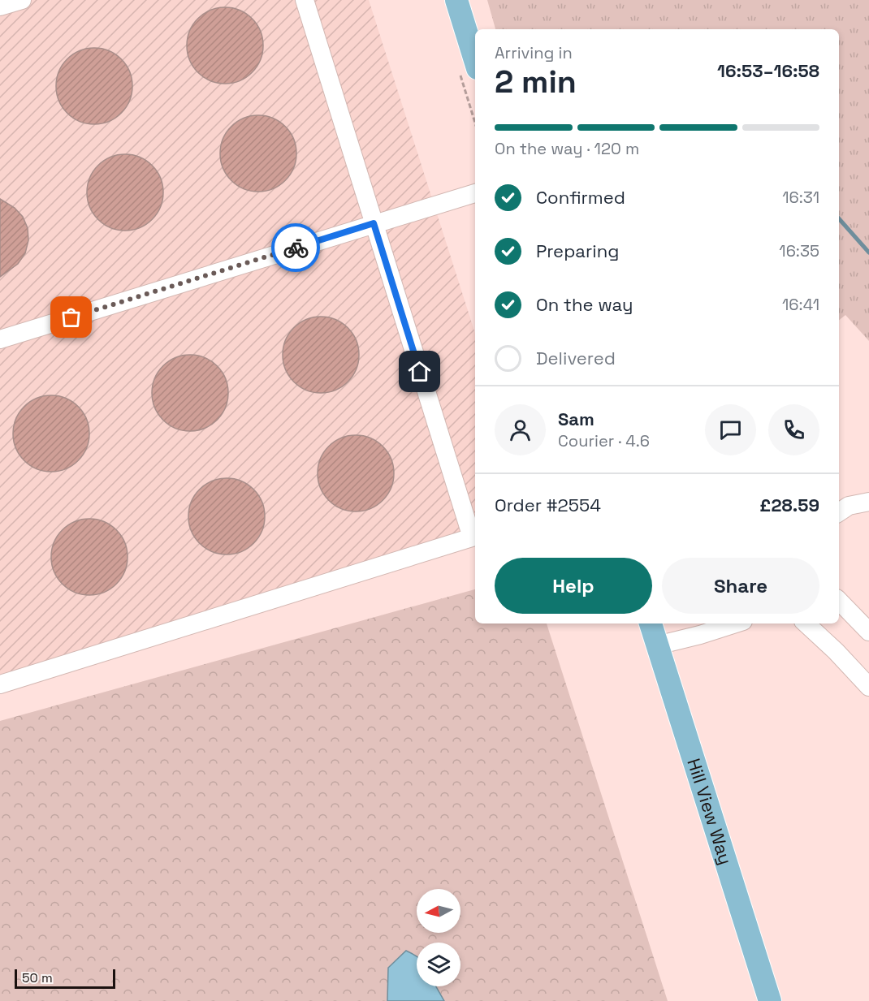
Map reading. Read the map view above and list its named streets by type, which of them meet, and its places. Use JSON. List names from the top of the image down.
{
  "streets": {
    "main road": ["Hill View Way"]
  },
  "scale_bar": "50 m",
  "north": "left",
  "page": {
    "heading": ["2 min", "Arriving in", "16:53–16:58"],
    "panel": [
      "Sam",
      "Courier · 4.6",
      "Order #2554",
      "£28.59"
    ],
    "bar": "On the way · 120 m",
    "list": [
      ["Confirmed", "16:31"],
      ["Preparing", "16:35"],
      ["On the way", "16:41"],
      "Delivered"
    ],
    "buttons": ["Help", "Share"],
    "scale": "50 m"
  }
}
